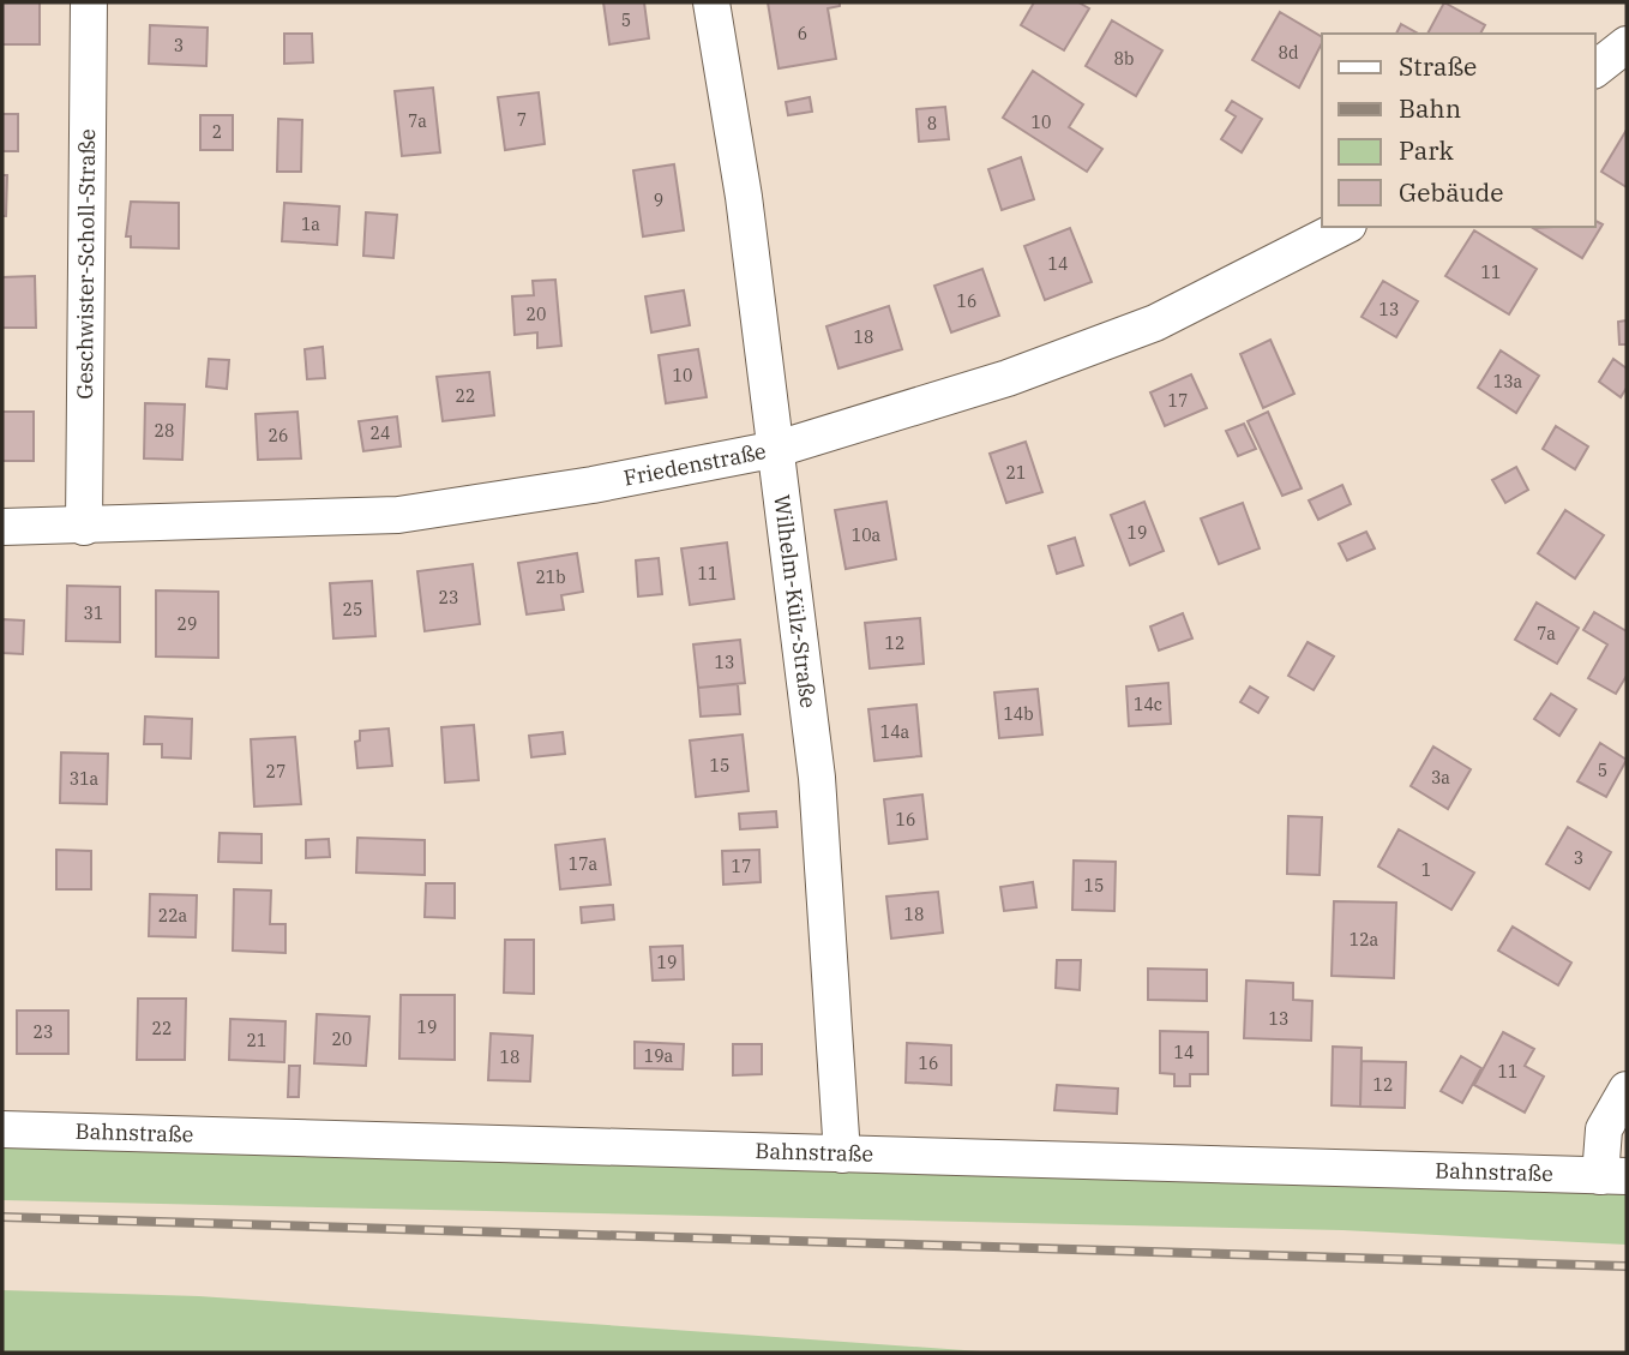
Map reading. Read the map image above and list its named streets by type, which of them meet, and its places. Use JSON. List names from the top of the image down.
{
  "streets": {
    "street": [
      "Geschwister-Scholl-Straße",
      "Friedenstraße",
      "Wilhelm-Külz-Straße",
      "Bahnstraße"
    ]
  },
  "crossings": [
    ["Geschwister-Scholl-Straße", "Friedenstraße"],
    ["Friedenstraße", "Wilhelm-Külz-Straße"],
    ["Wilhelm-Külz-Straße", "Bahnstraße"]
  ],
  "house_numbers": [
    "5",
    "6",
    "3",
    "8d",
    "8b",
    "7",
    "7a",
    "10",
    "8",
    "2",
    "9",
    "1a",
    "14",
    "11",
    "16",
    "13",
    "20",
    "18",
    "10",
    "13a",
    "22",
    "17",
    "28",
    "24",
    "26",
    "21",
    "19",
    "10a",
    "11",
    "21b",
    "23",
    "25",
    "31",
    "29",
    "7a",
    "12",
    "13",
    "14c",
    "14b",
    "14a",
    "15",
    "5",
    "27",
    "3a",
    "31a",
    "16",
    "3",
    "17a",
    "17",
    "1",
    "15",
    "18",
    "22a",
    "12a",
    "19",
    "13",
    "19",
    "22",
    "23",
    "20",
    "21",
    "14",
    "19a",
    "18",
    "16",
    "11",
    "12"
  ],
  "legend": [
    "Straße",
    "Bahn",
    "Park",
    "Gebäude"
  ]
}
